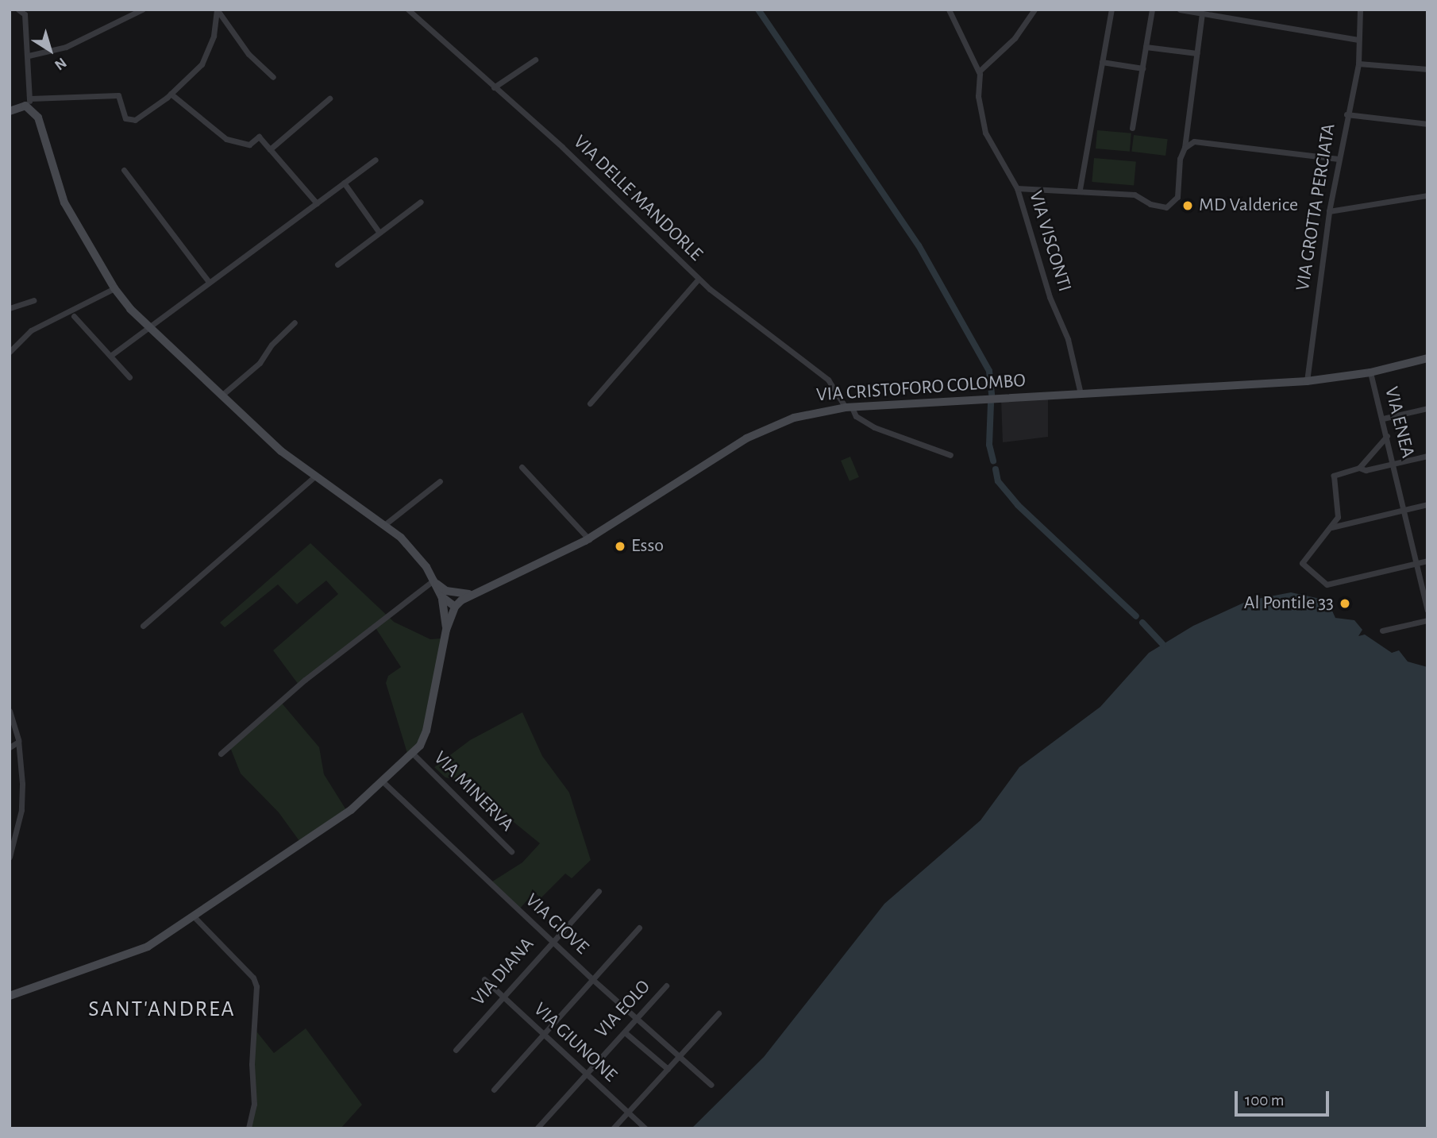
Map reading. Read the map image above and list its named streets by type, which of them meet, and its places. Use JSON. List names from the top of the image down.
{
  "streets": {
    "main road": ["VIA CRISTOFORO COLOMBO"],
    "street": [
      "VIA DELLE MANDORLE",
      "VIA GROTTA PERCIATA",
      "VIA VISCONTI",
      "VIA ENEA",
      "VIA MINERVA",
      "VIA GIOVE",
      "VIA DIANA",
      "VIA EOLO",
      "VIA GIUNONE"
    ]
  },
  "crossings": [
    ["VIA DELLE MANDORLE", "VIA CRISTOFORO COLOMBO"],
    ["VIA GROTTA PERCIATA", "VIA CRISTOFORO COLOMBO"],
    ["VIA VISCONTI", "VIA CRISTOFORO COLOMBO"],
    ["VIA CRISTOFORO COLOMBO", "VIA ENEA"],
    ["VIA GIOVE", "VIA DIANA"],
    ["VIA GIOVE", "VIA EOLO"],
    ["VIA DIANA", "VIA GIUNONE"],
    ["VIA EOLO", "VIA GIUNONE"]
  ],
  "districts": ["SANT'ANDREA"],
  "places": ["MD Valderice", "Esso", "Al Pontile 33"],
  "scale_bar": "100 m",
  "north": "bottom right"
}
